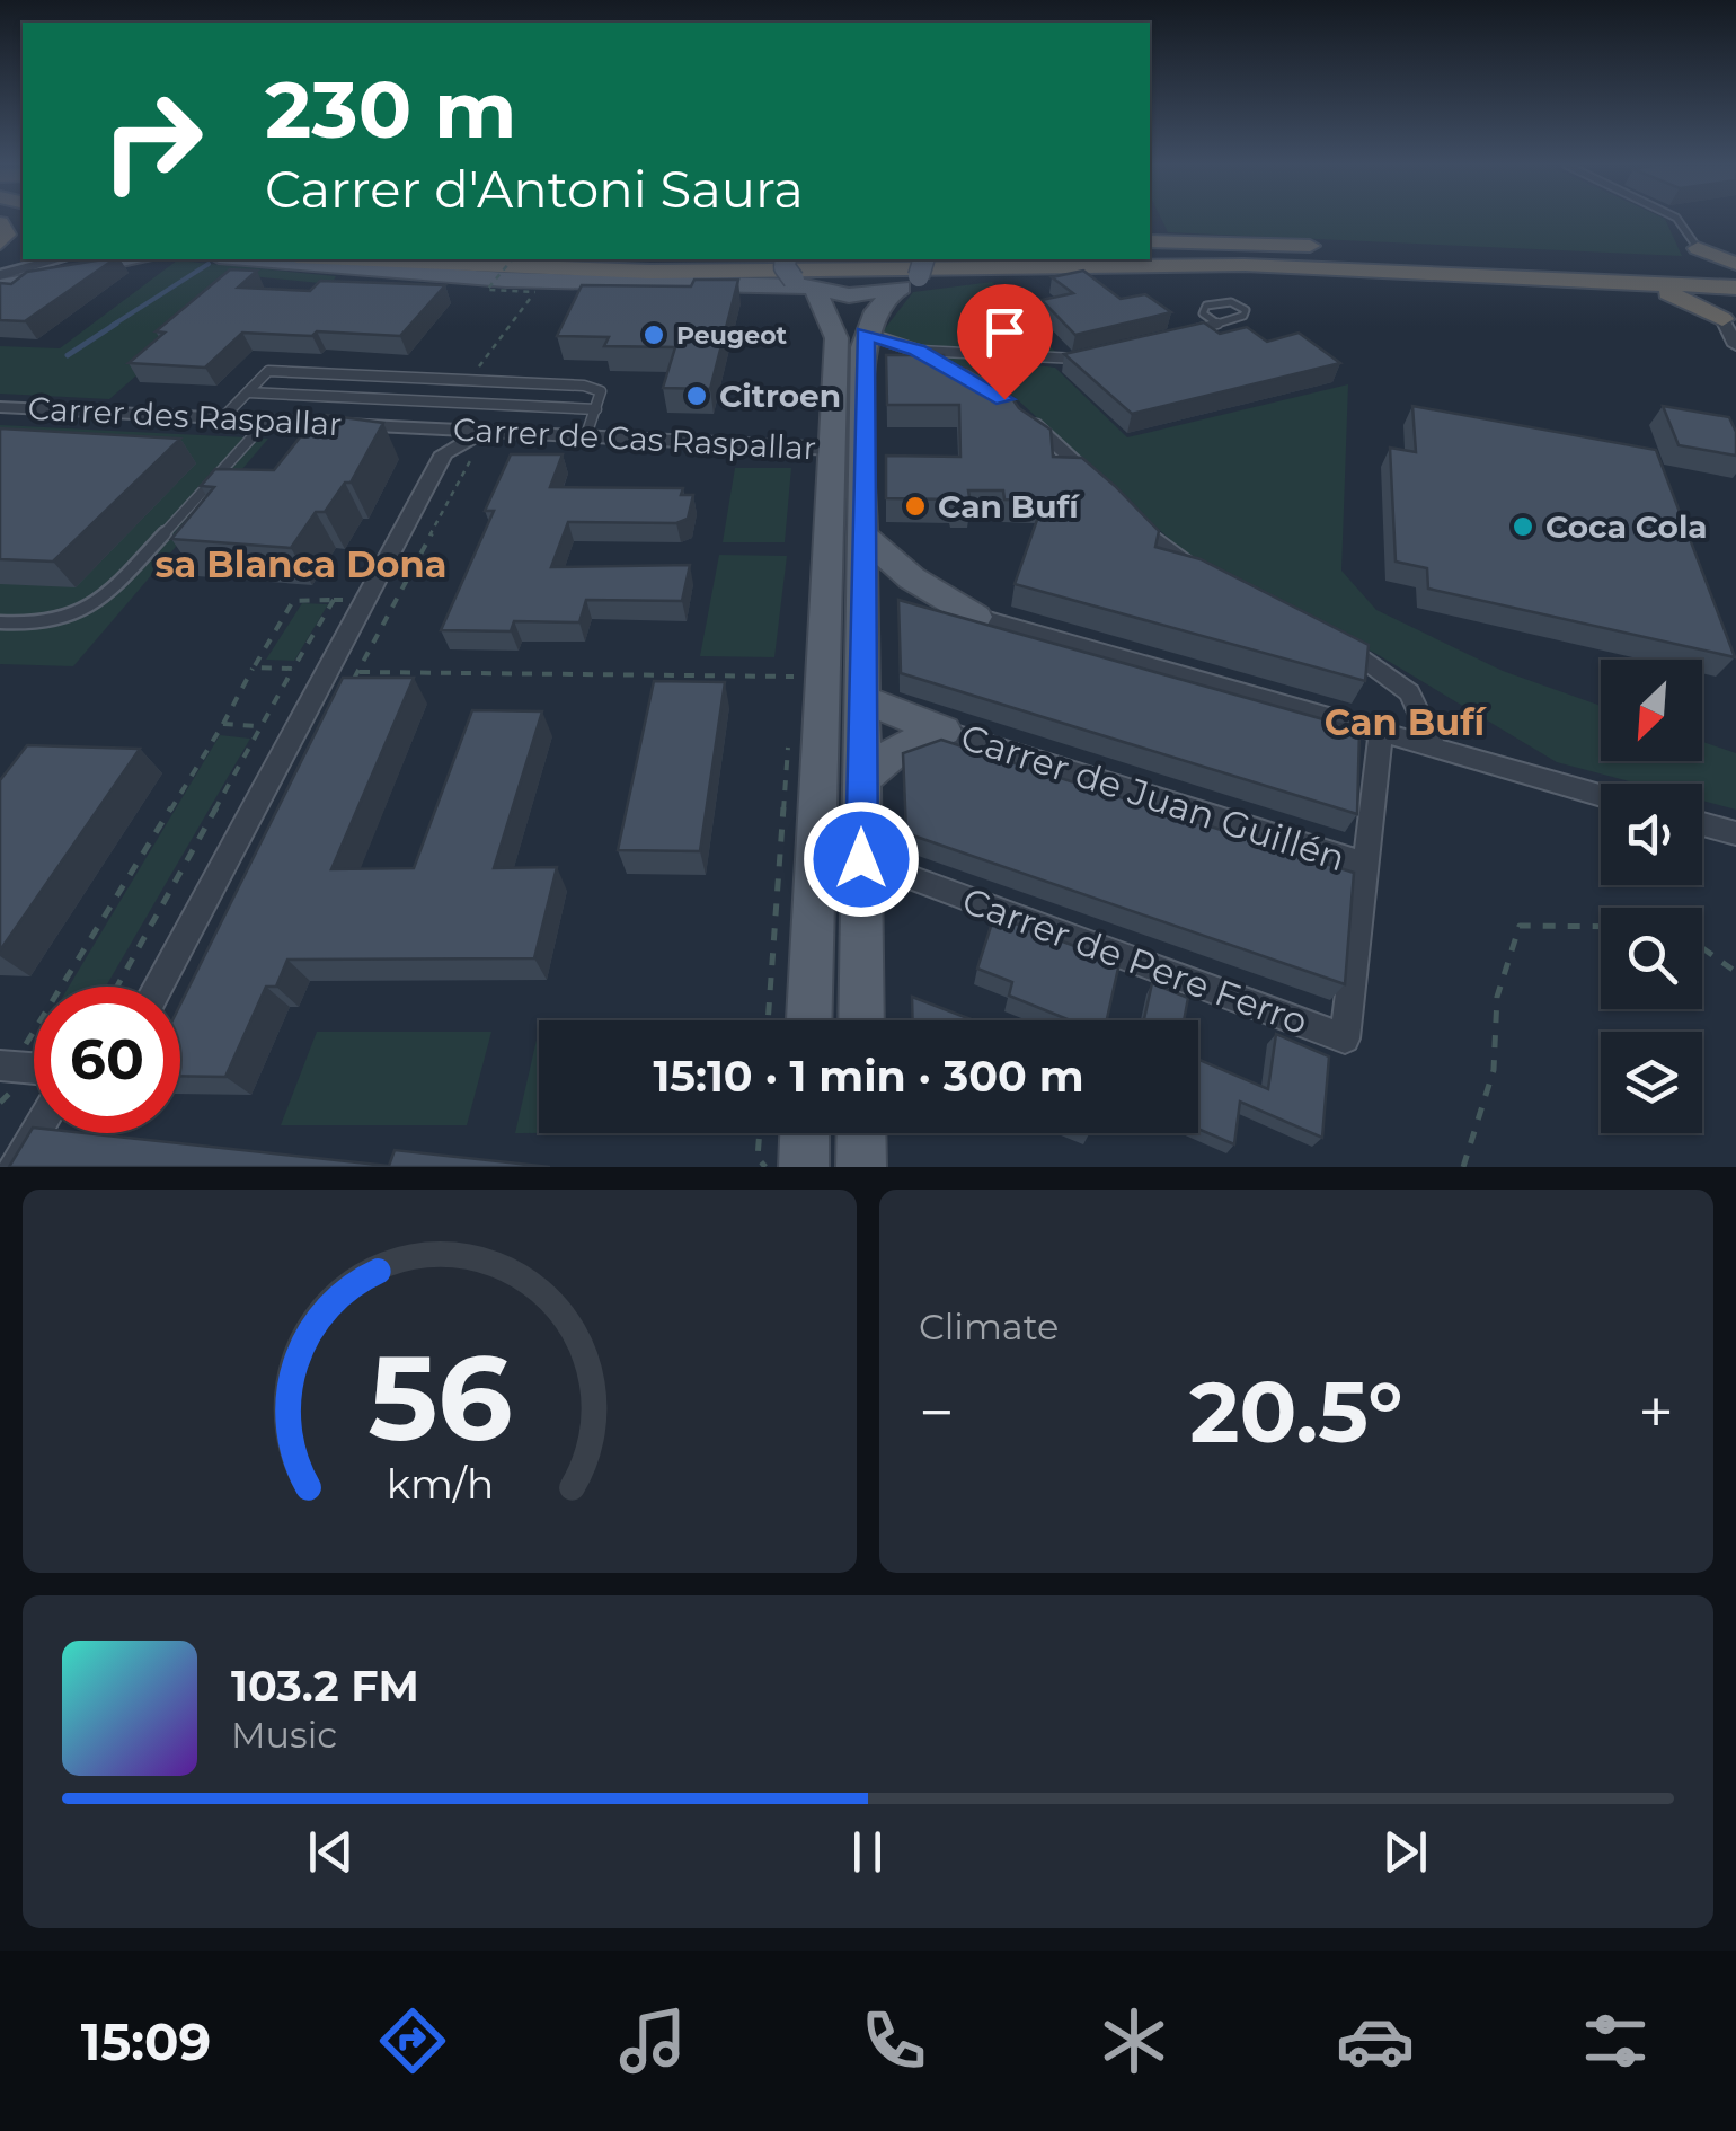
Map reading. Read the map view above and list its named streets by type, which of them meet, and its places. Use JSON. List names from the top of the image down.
{
  "streets": {
    "street": [
      "Carrer des Raspallar",
      "Carrer de Cas Raspallar",
      "Carrer de Juan Guillén",
      "Carrer de Pere Ferro"
    ]
  },
  "crossings": [
    ["Carrer des Raspallar", "Carrer de Cas Raspallar"],
    ["Carrer de Juan Guillén", "Carrer de Pere Ferro"]
  ],
  "districts": ["sa Blanca Dona", "Can Bufí"],
  "places": [
    "Peugeot",
    "Citroen",
    "Can Bufí",
    "Coca Cola"
  ],
  "north": "bottom left",
  "page": {
    "turn": ["230 m", "Carrer d'Antoni Saura"],
    "limit": "60",
    "trip": "15:10 · 1 min · 300 m",
    "tile": "Climate",
    "heat": ["−", "20.5°", "+"],
    "song": ["103.2 FM", "Music"],
    "tabs": "15:09",
    "gauge": ["56", "km/h"]
  }
}
